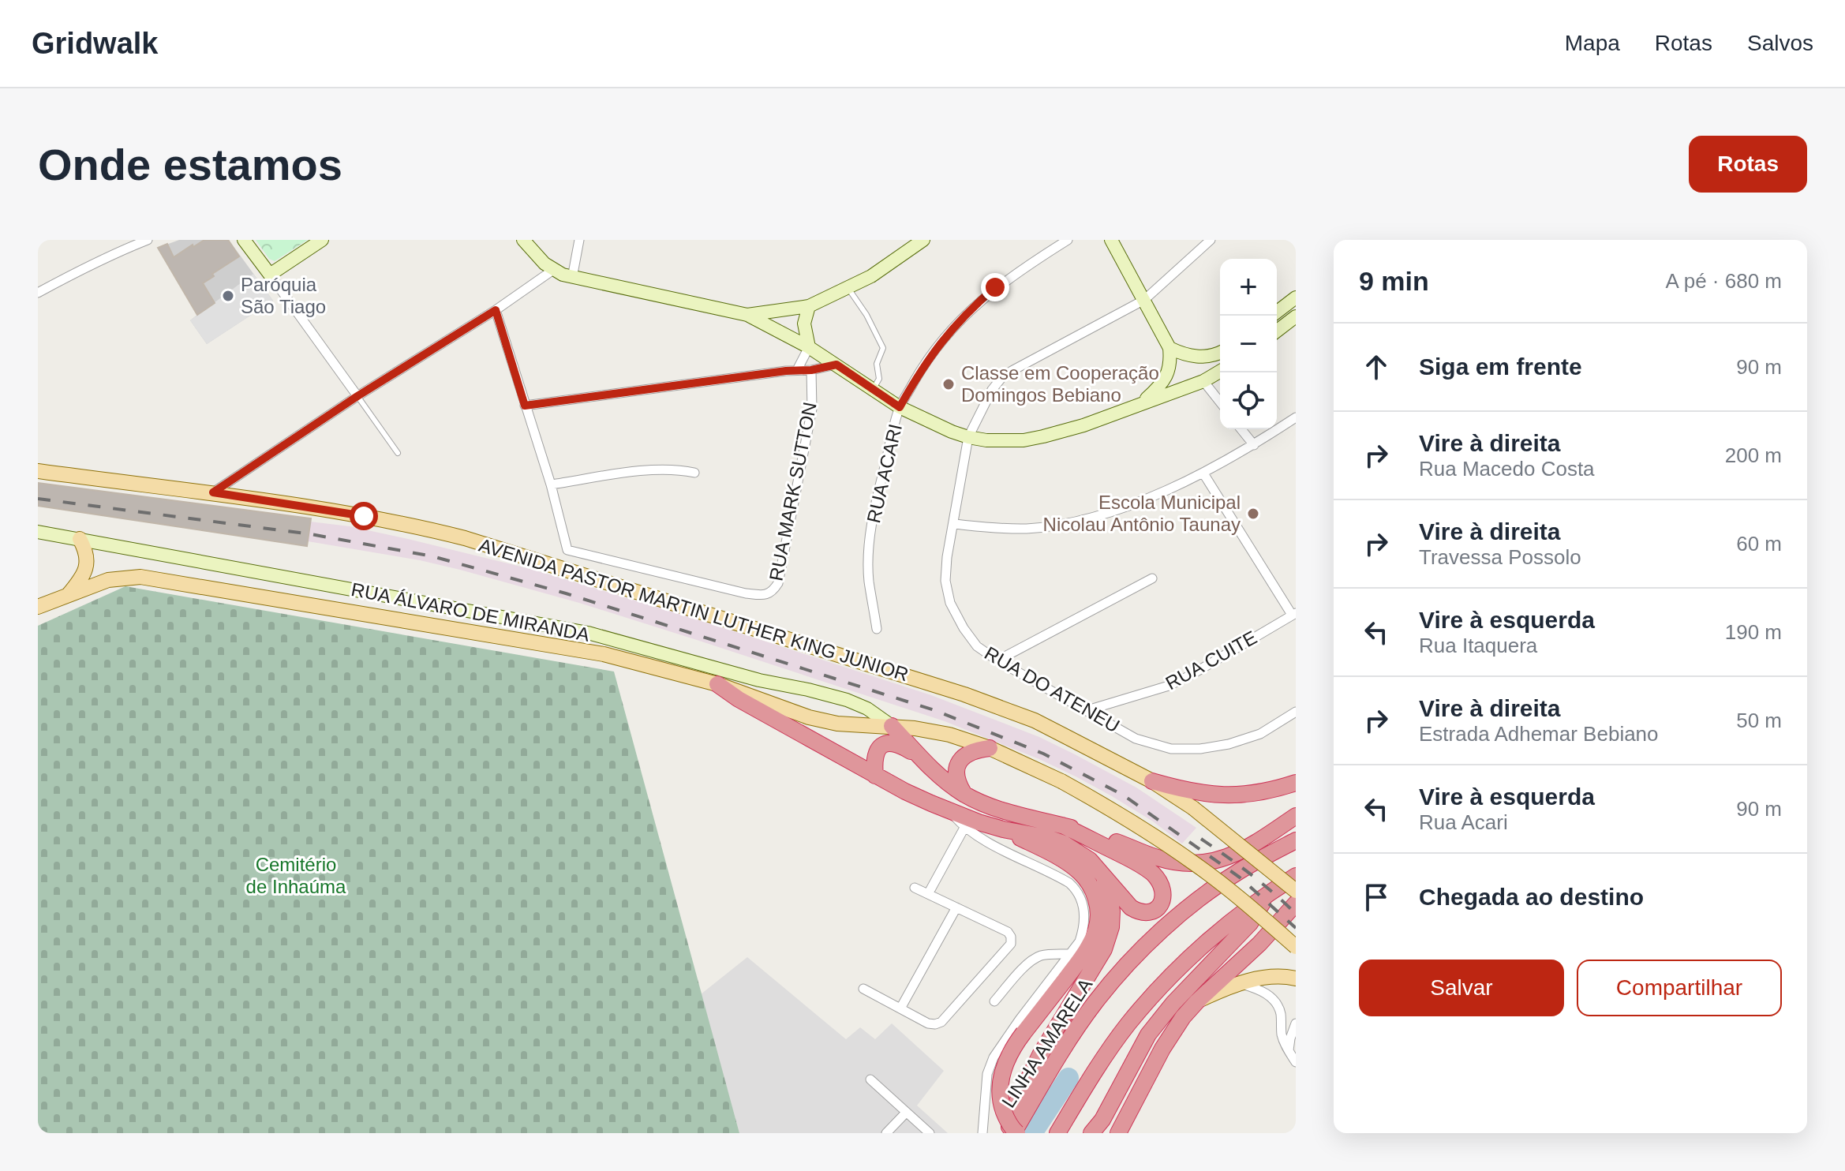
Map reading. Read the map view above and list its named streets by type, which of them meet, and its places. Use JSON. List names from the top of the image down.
{
  "streets": {
    "highway": ["LINHA AMARELA"],
    "main road": ["AVENIDA PASTOR MARTIN LUTHER KING JUNIOR", "RUA ÁLVARO DE MIRANDA"],
    "street": [
      "RUA ACARI",
      "RUA MARK SUTTON",
      "RUA CUITE",
      "RUA DO ATENEU"
    ]
  },
  "crossings": [
    ["RUA CUITE", "RUA DO ATENEU"]
  ],
  "parks": ["Cemitério de Inhaúma"],
  "places": ["Paróquia São Tiago", "Classe em Cooperação Domingos Bebiano", "Escola Municipal Nicolau Antônio Taunay"],
  "page": {
    "header": "Gridwalk",
    "nav": ["Mapa", "Rotas", "Salvos"],
    "buttons": [
      "Rotas",
      ["Salvar", "Compartilhar"]
    ],
    "title": "Onde estamos",
    "heading": ["9 min", "A pé · 680 m"],
    "map_buttons": ["+", "−"],
    "list": [
      ["Siga em frente", "90 m"],
      ["Vire à direita", "Rua Macedo Costa", "200 m"],
      ["Vire à direita", "Travessa Possolo", "60 m"],
      ["Vire à esquerda", "Rua Itaquera", "190 m"],
      ["Vire à direita", "Estrada Adhemar Bebiano", "50 m"],
      ["Vire à esquerda", "Rua Acari", "90 m"],
      "Chegada ao destino"
    ]
  }
}
